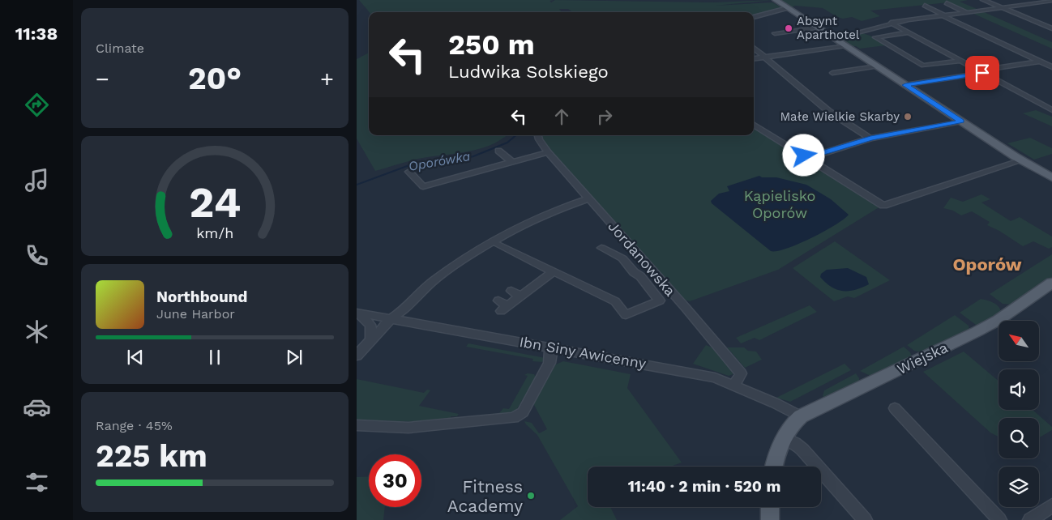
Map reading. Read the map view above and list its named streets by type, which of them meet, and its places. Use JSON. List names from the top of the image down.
{
  "streets": {
    "main road": ["Wiejska"],
    "street": ["Jordanowska", "Ibn Siny Awicenny"]
  },
  "crossings": [
    ["Jordanowska", "Ibn Siny Awicenny"],
    ["Ibn Siny Awicenny", "Wiejska"]
  ],
  "districts": ["Oporów"],
  "water": ["Oporówka"],
  "parks": ["Kąpielisko Oporów"],
  "places": ["Absynt Aparthotel", "Małe Wielkie Skarby", "Fitness Academy"],
  "north": "top left",
  "page": {
    "tabs": "11:38",
    "tile": [
      "Climate",
      ["Range · 45%", "225 km"]
    ],
    "turn": ["250 m", "Ludwika Solskiego"],
    "heat": ["−", "20°", "+"],
    "song": ["Northbound", "June Harbor"],
    "limit": "30",
    "trip": "11:40 · 2 min · 520 m",
    "gauge": ["24", "km/h"]
  }
}
